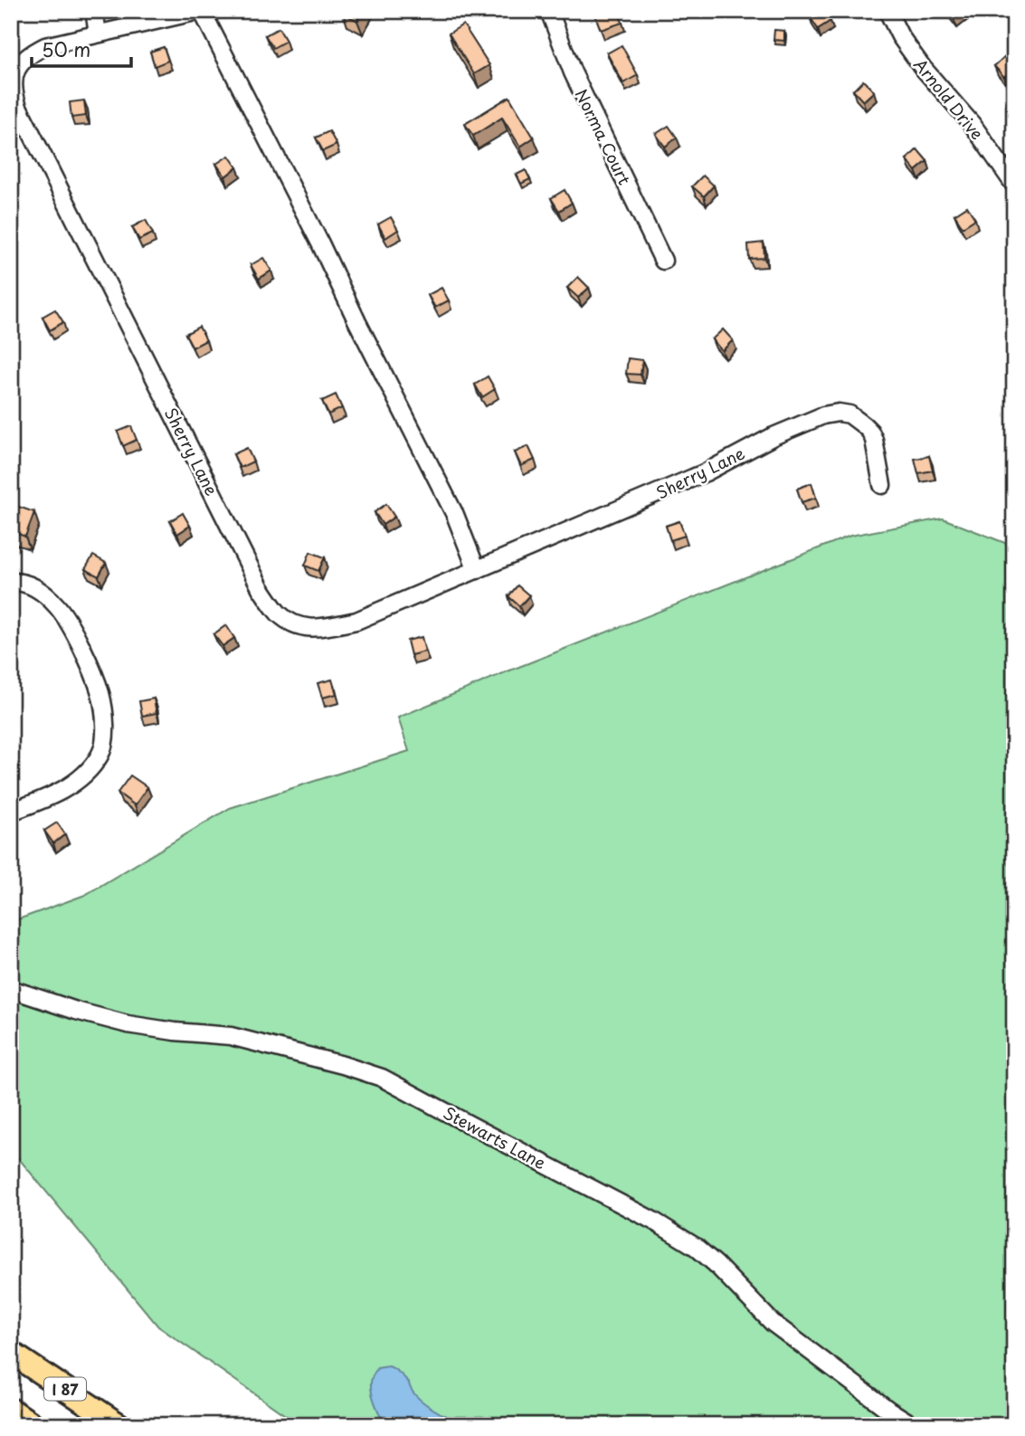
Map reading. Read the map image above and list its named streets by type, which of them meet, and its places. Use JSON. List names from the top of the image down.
{
  "streets": {
    "highway": ["I 87"],
    "street": [
      "Arnold Drive",
      "Norma Court",
      "Sherry Lane",
      "Stewarts Lane"
    ]
  },
  "scale_bar": "50 m"
}
